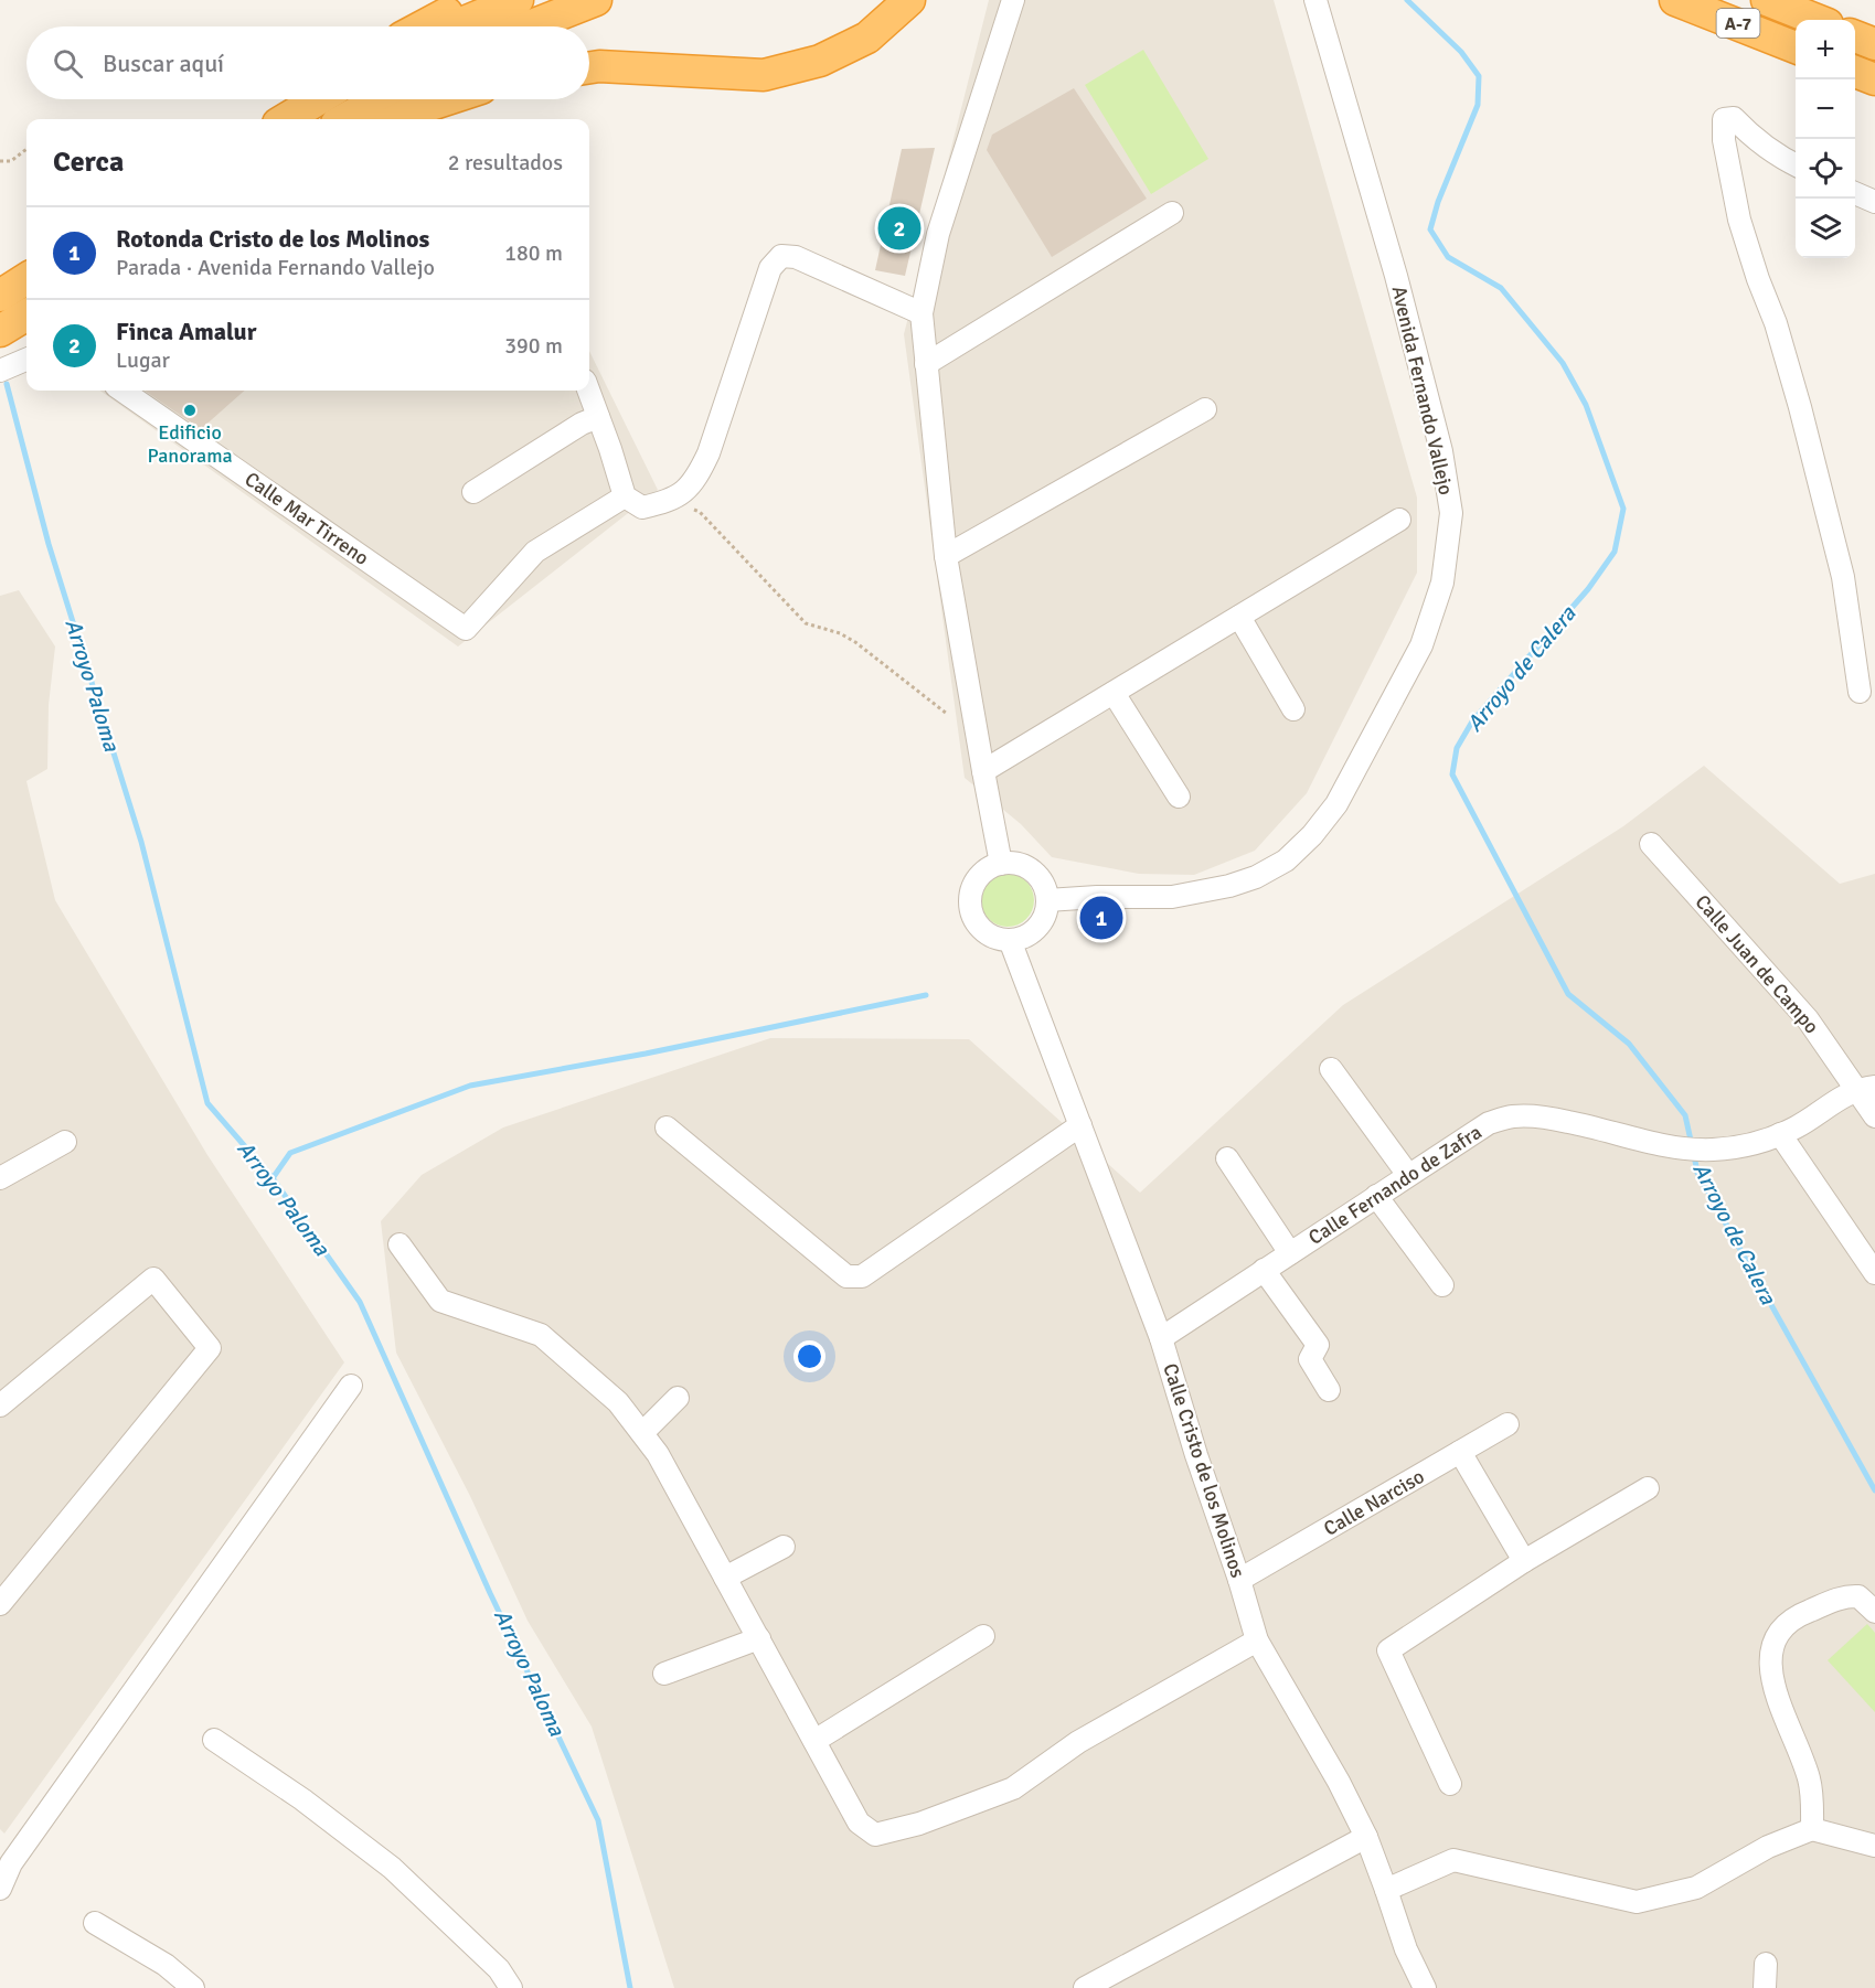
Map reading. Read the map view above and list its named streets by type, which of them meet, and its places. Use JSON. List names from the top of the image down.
{
  "streets": {
    "highway": ["A-7"],
    "street": [
      "Avenida Fernando Vallejo",
      "Calle Mar Tirreno",
      "Calle Juan de Campo",
      "Calle Fernando de Zafra",
      "Calle Cristo de los Molinos",
      "Calle Narciso"
    ]
  },
  "crossings": [
    ["Avenida Fernando Vallejo", "Calle Cristo de los Molinos"],
    ["Calle Juan de Campo", "Calle Fernando de Zafra"],
    ["Calle Fernando de Zafra", "Calle Cristo de los Molinos"],
    ["Calle Cristo de los Molinos", "Calle Narciso"]
  ],
  "water": ["Arroyo de Calera", "Arroyo Paloma"],
  "places": ["Edificio Panorama"],
  "page": {
    "map_buttons": ["+", "−"],
    "search": "Buscar aquí",
    "heading": ["Cerca", "2 resultados"],
    "pins": ["2", "1"],
    "list": [
      {
        "mark": "1",
        "name": "Rotonda Cristo de los Molinos",
        "note": "Parada · Avenida Fernando Vallejo",
        "value": "180 m"
      },
      {
        "mark": "2",
        "name": "Finca Amalur",
        "note": "Lugar",
        "value": "390 m"
      }
    ]
  }
}
